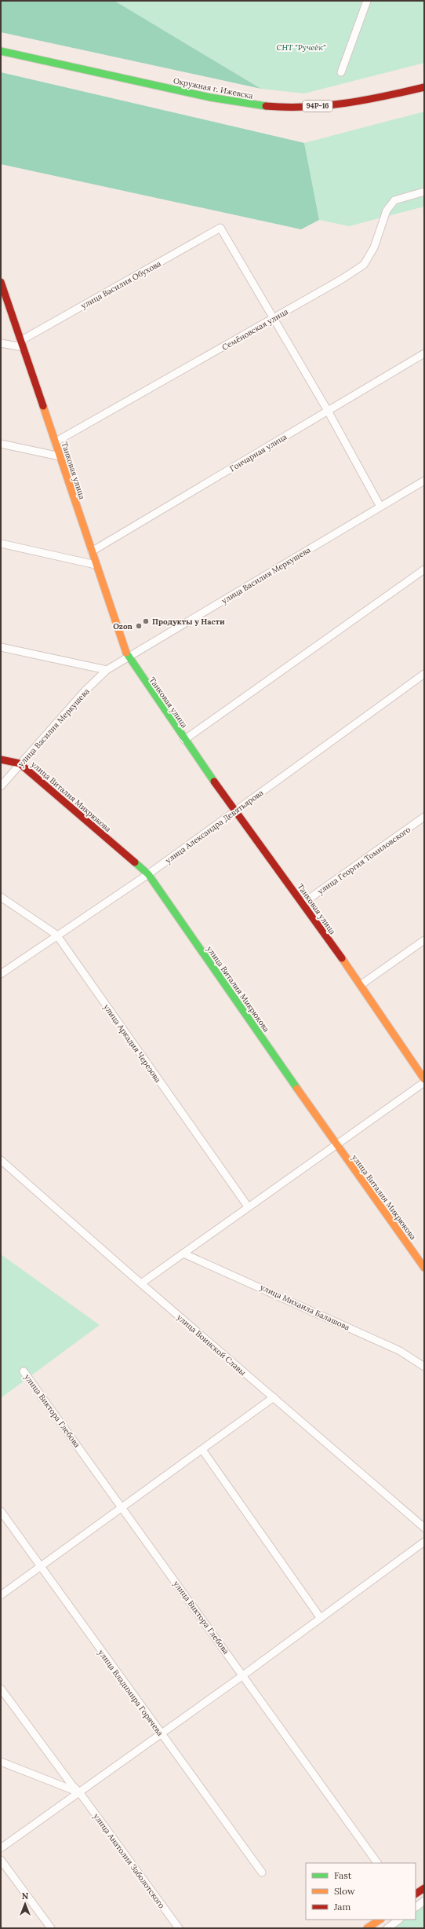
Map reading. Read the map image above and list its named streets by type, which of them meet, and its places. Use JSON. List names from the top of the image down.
{
  "streets": {
    "street": [
      "Окружная г. Ижевска",
      "94Р-16",
      "улица Василия Обухова",
      "Семёновская улица",
      "Гончарная улица",
      "Танковая улица",
      "улица Василия Меркушева",
      "улица Виталия Микрюкова",
      "улица Александра Девятьярова",
      "улица Георгия Томиловского",
      "улица Аркадия Черезова",
      "улица Михаила Балашова",
      "улица Воинской Славы",
      "улица Виктора Глебова",
      "улица Владимира Горячева",
      "улица Анатолия Заболотского"
    ]
  },
  "crossings": [
    ["улица Василия Обухова", "Семёновская улица"],
    ["улица Василия Обухова", "Танковая улица"],
    ["Семёновская улица", "Танковая улица"],
    ["Гончарная улица", "Танковая улица"],
    ["Танковая улица", "улица Василия Меркушева"],
    ["Танковая улица", "улица Александра Девятьярова"],
    ["Танковая улица", "улица Георгия Томиловского"],
    ["улица Василия Меркушева", "улица Виталия Микрюкова"],
    ["улица Виталия Микрюкова", "улица Александра Девятьярова"],
    ["улица Александра Девятьярова", "улица Аркадия Черезова"]
  ],
  "parks": ["СНТ \"Ручеёк\""],
  "places": ["Продукты у Насти", "Ozon"],
  "legend": ["Fast", "Slow", "Jam"],
  "north": "top"
}
